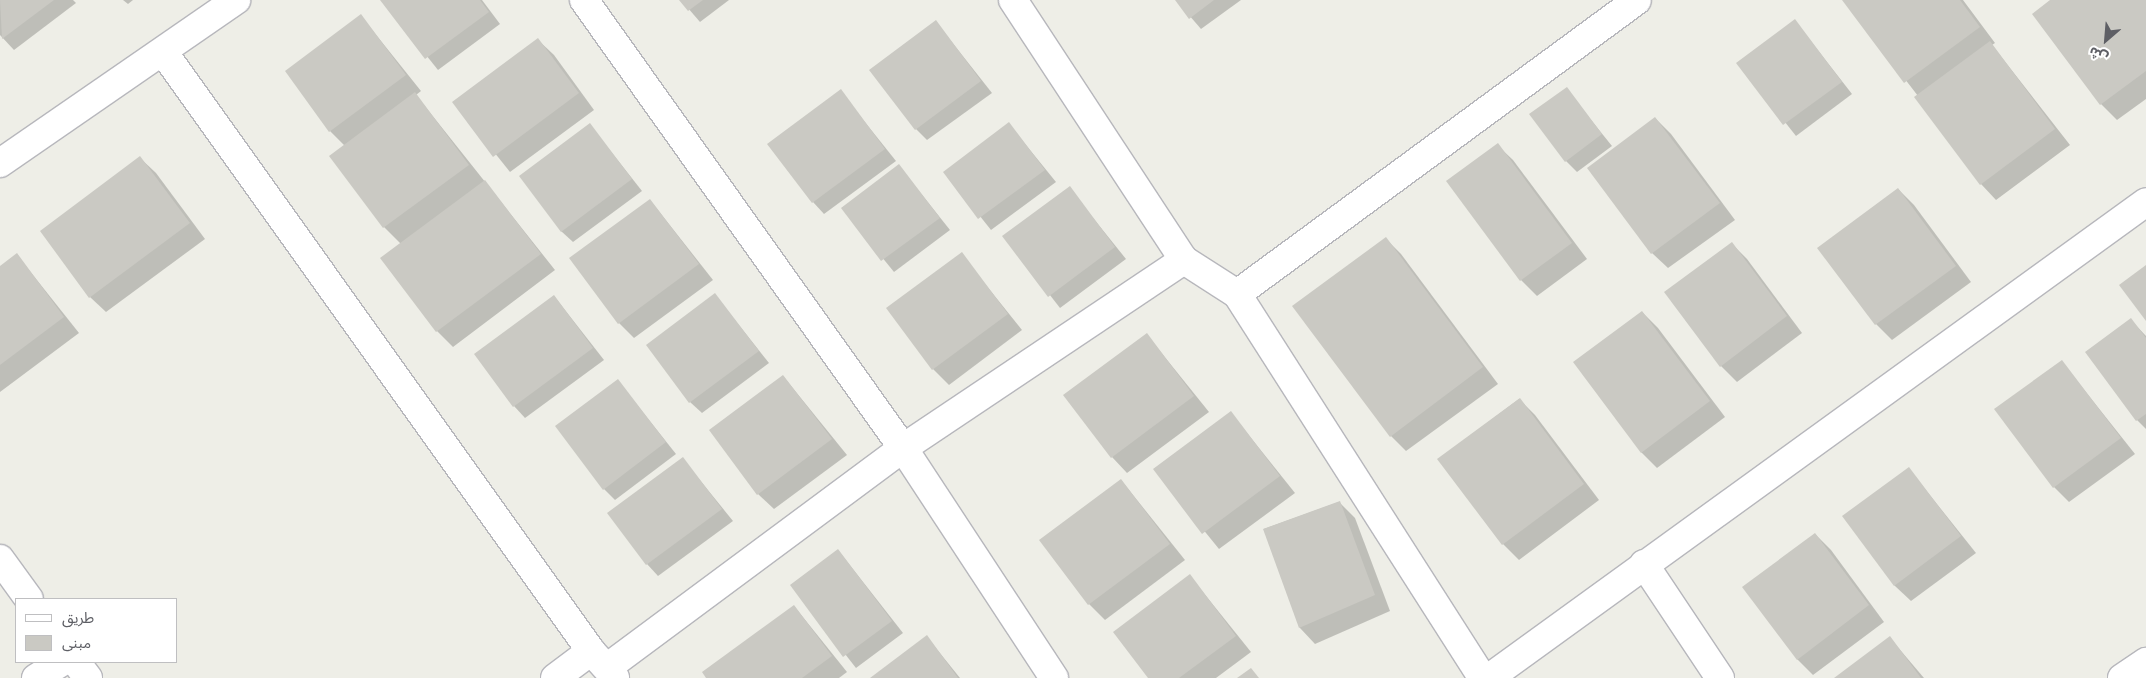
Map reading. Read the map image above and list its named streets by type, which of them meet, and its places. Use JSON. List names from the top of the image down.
{
  "legend": ["طريق", "مبنى"],
  "north": "bottom left"
}
